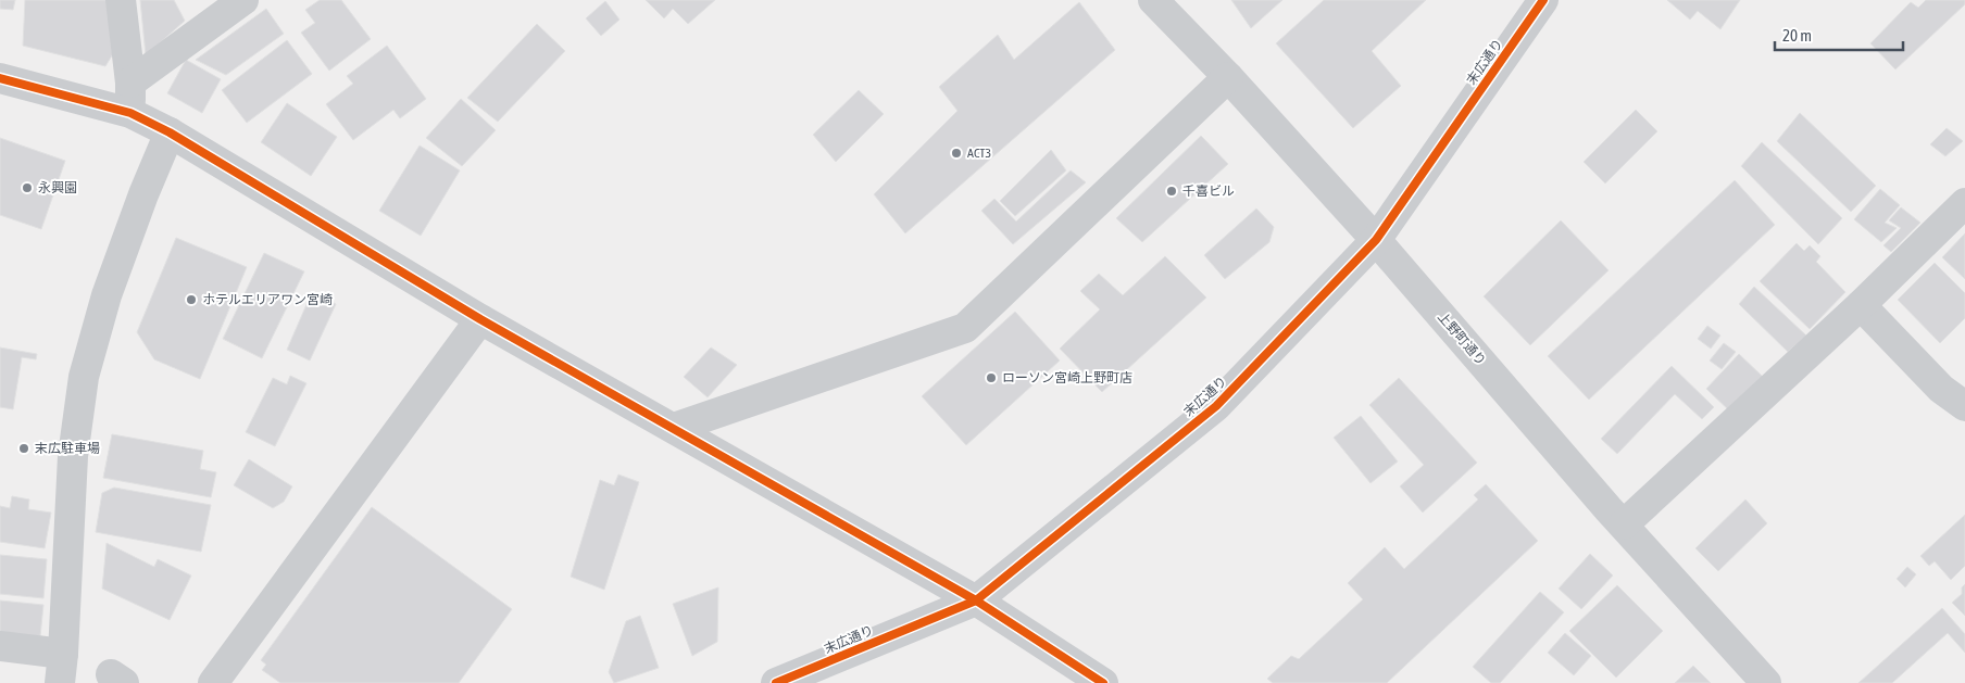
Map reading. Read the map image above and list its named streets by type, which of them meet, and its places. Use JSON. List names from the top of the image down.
{
  "streets": {
    "street": ["末広通り", "上野町通り"]
  },
  "crossings": [
    ["末広通り", "上野町通り"]
  ],
  "places": [
    "ACT3",
    "永興園",
    "千喜ビル",
    "ホテルエリアワン宮崎",
    "ローソン宮崎上野町店",
    "末広駐車場"
  ],
  "scale_bar": "20 m"
}
